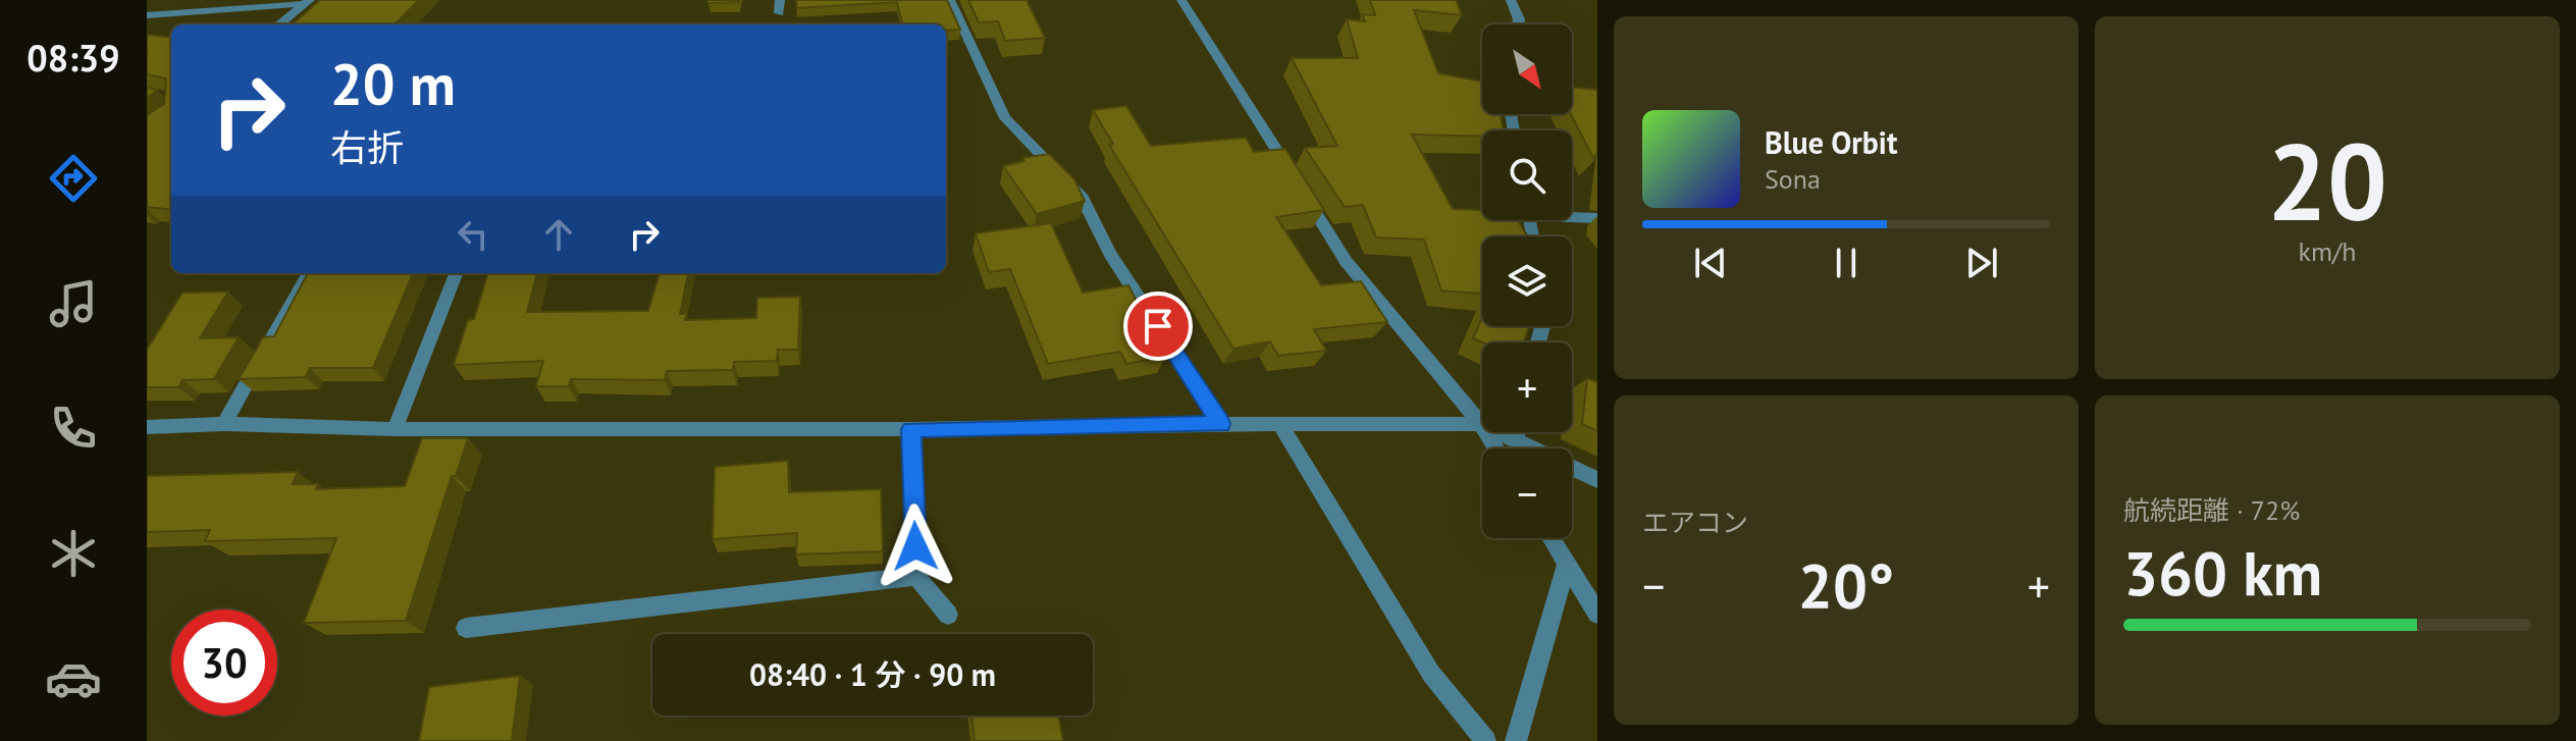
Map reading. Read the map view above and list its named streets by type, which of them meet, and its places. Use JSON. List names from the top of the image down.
{
  "north": "bottom right",
  "page": {
    "tabs": "08:39",
    "tile": [
      ["20", "km/h"],
      "エアコン",
      ["航続距離 · 72%", "360 km"]
    ],
    "map_buttons": ["+", "−"],
    "turn": ["20 m", "右折"],
    "song": ["Blue Orbit", "Sona"],
    "heat": ["−", "20°", "+"],
    "limit": "30",
    "trip": "08:40 · 1 分 · 90 m"
  }
}
